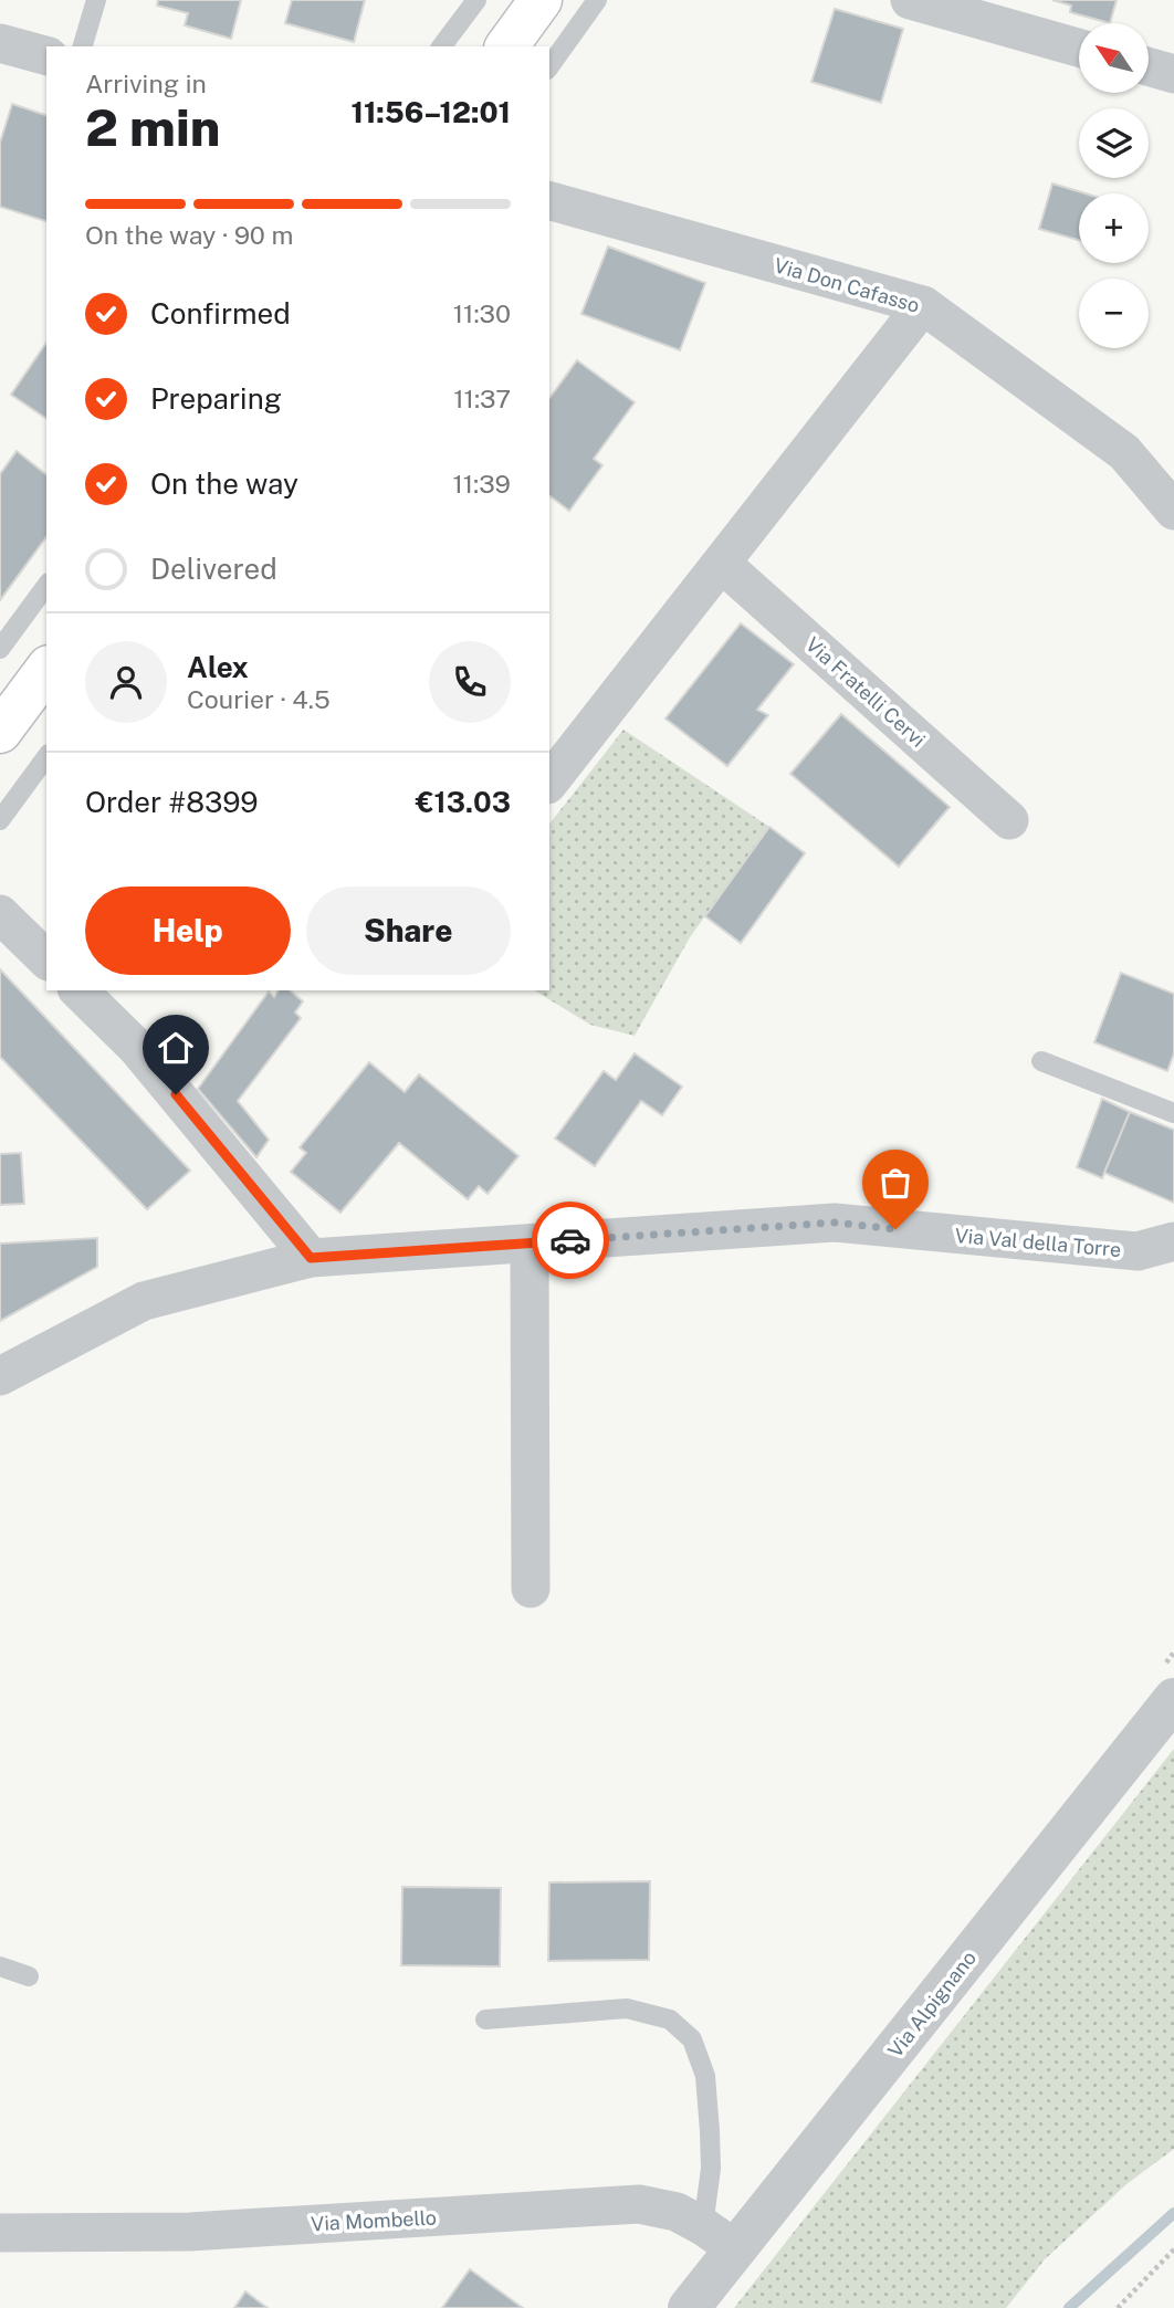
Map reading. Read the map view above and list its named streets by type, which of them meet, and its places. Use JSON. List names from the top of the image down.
{
  "streets": {
    "street": [
      "Via Don Cafasso",
      "Via Fratelli Cervi",
      "Via Val della Torre",
      "Via Alpignano",
      "Via Mombello"
    ]
  },
  "crossings": [
    ["Via Alpignano", "Via Mombello"]
  ],
  "north": "top left",
  "page": {
    "map_buttons": ["+", "−"],
    "heading": ["2 min", "Arriving in", "11:56–12:01"],
    "panel": [
      "Alex",
      "Courier · 4.5",
      "Order #8399",
      "€13.03"
    ],
    "bar": "On the way · 90 m",
    "list": [
      ["Confirmed", "11:30"],
      ["Preparing", "11:37"],
      ["On the way", "11:39"],
      "Delivered"
    ],
    "buttons": ["Help", "Share"]
  }
}
